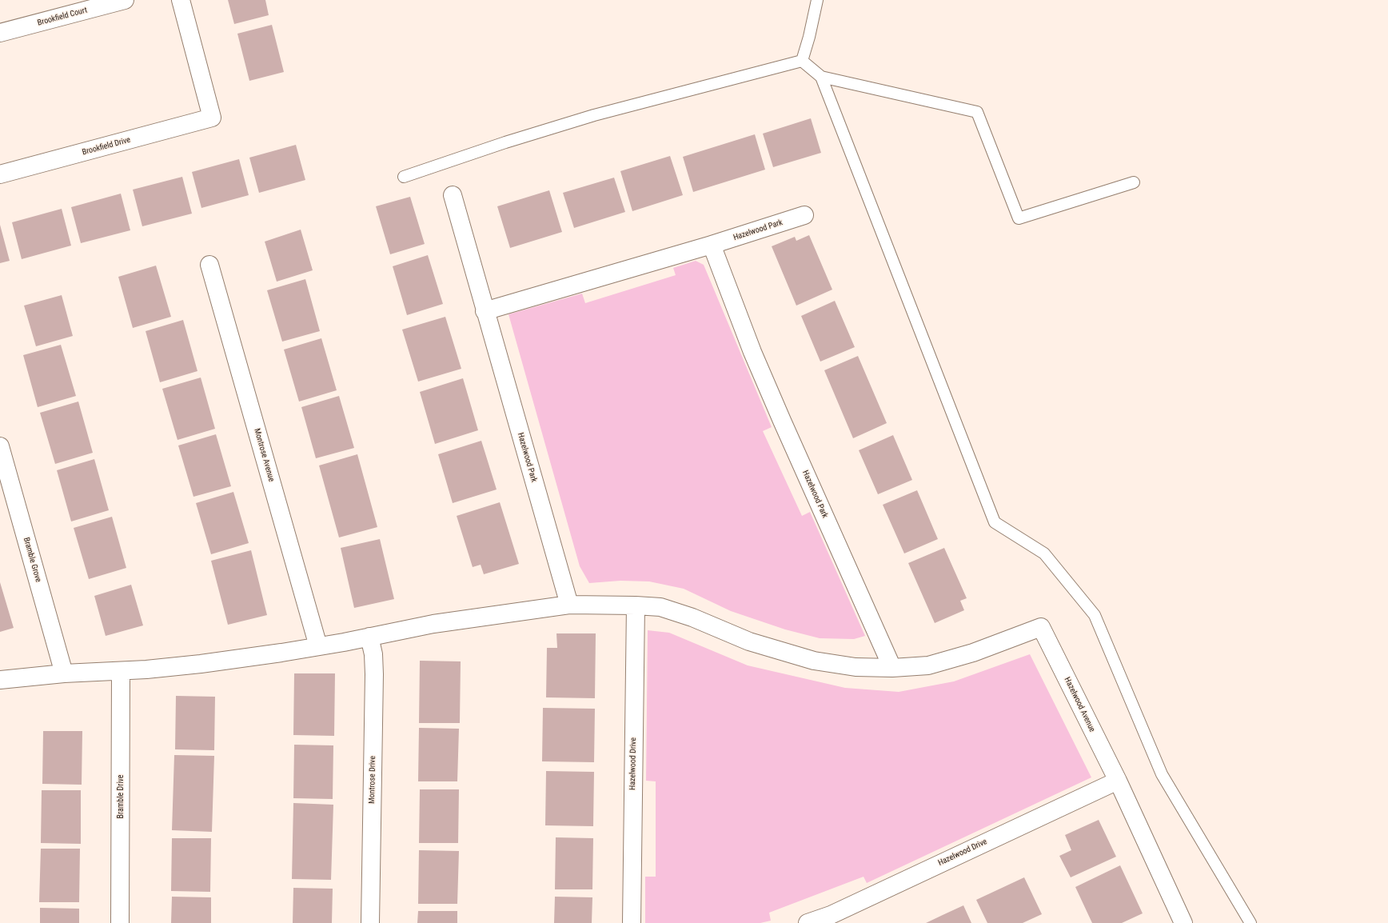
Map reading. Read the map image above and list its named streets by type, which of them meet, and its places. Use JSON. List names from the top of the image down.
{
  "streets": {
    "street": [
      "Brookfield Court",
      "Brookfield Drive",
      "Hazelwood Park",
      "Montrose Avenue",
      "Bramble Grove",
      "Hazelwood Avenue",
      "Hazelwood Drive",
      "Montrose Drive",
      "Bramble Drive"
    ]
  },
  "crossings": [
    ["Hazelwood Park", "Hazelwood Avenue"],
    ["Hazelwood Avenue", "Hazelwood Drive"]
  ]
}
